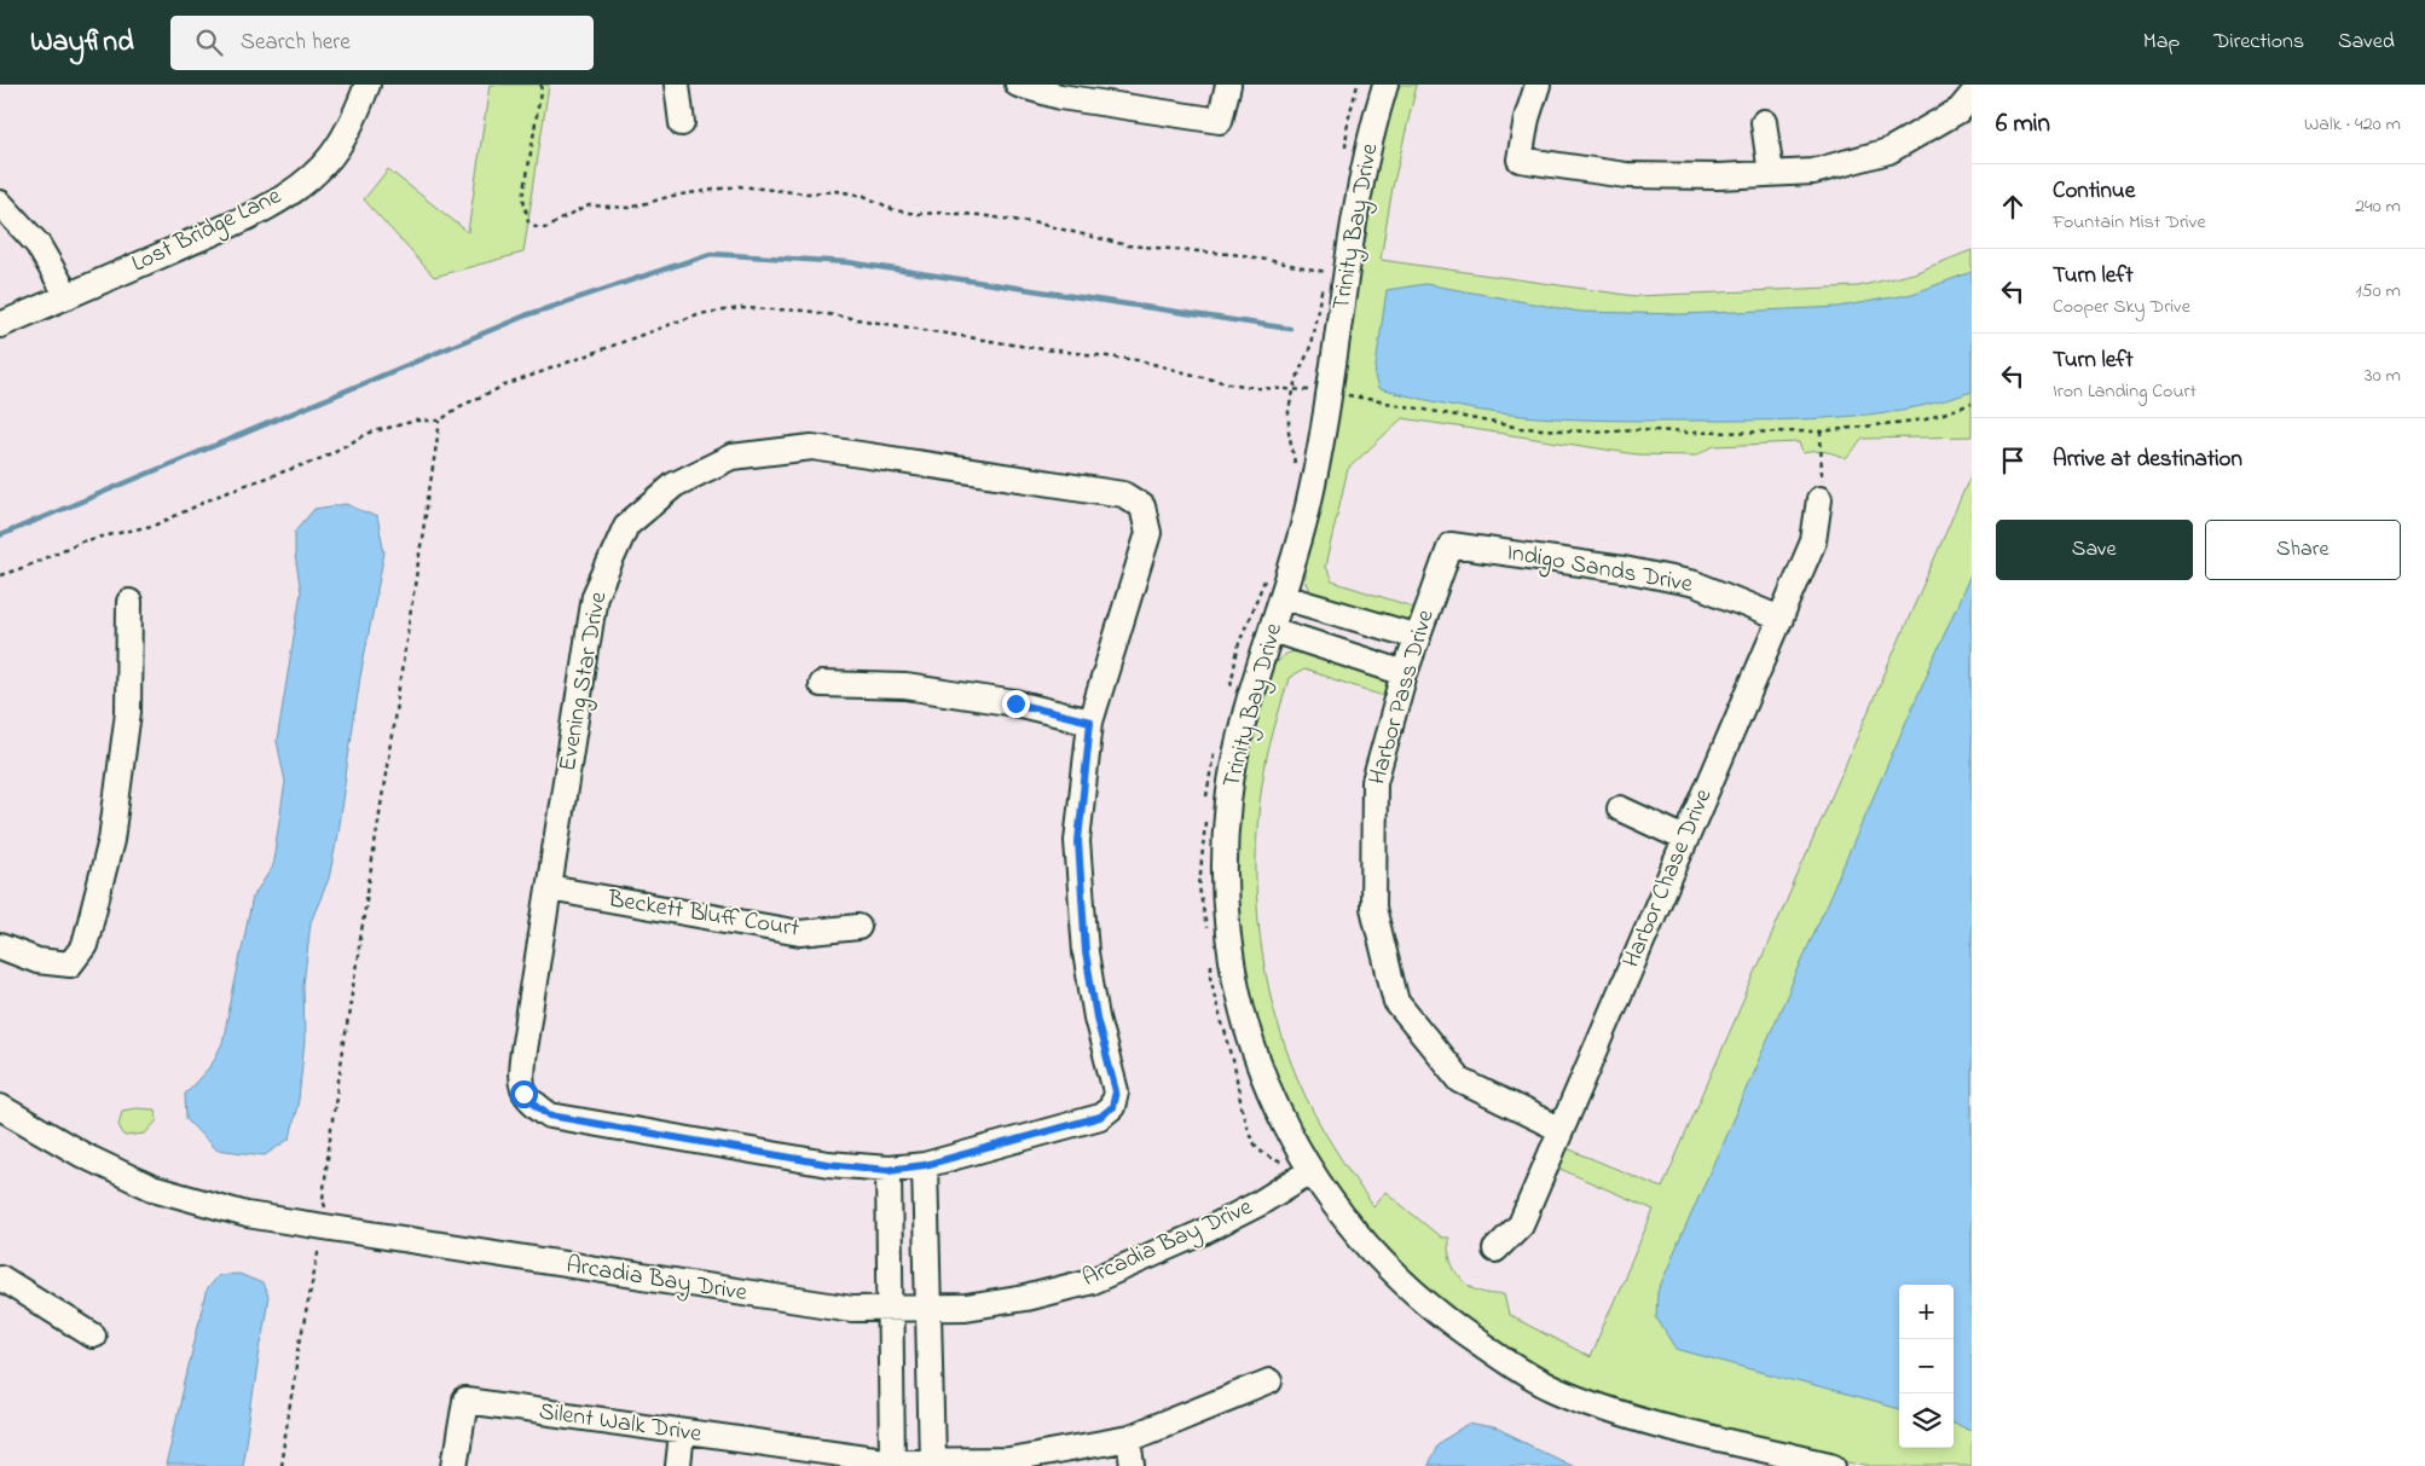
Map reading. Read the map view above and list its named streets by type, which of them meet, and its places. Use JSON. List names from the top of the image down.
{
  "streets": {
    "street": [
      "Trinity Bay Drive",
      "Lost Bridge Lane",
      "Indigo Sands Drive",
      "Evening Star Drive",
      "Harbor Pass Drive",
      "Harbor Chase Drive",
      "Beckett Bluff Court",
      "Arcadia Bay Drive",
      "Silent Walk Drive"
    ]
  },
  "crossings": [
    ["Trinity Bay Drive", "Arcadia Bay Drive"],
    ["Indigo Sands Drive", "Harbor Pass Drive"],
    ["Indigo Sands Drive", "Harbor Chase Drive"],
    ["Evening Star Drive", "Beckett Bluff Court"],
    ["Harbor Pass Drive", "Harbor Chase Drive"]
  ],
  "page": {
    "header": "Wayfind",
    "search": "Search here",
    "nav": ["Map", "Directions", "Saved"],
    "heading": ["6 min", "Walk · 420 m"],
    "list": [
      ["Continue", "Fountain Mist Drive", "240 m"],
      ["Turn left", "Cooper Sky Drive", "150 m"],
      ["Turn left", "Iron Landing Court", "30 m"],
      "Arrive at destination"
    ],
    "buttons": ["Save", "Share"],
    "map_buttons": ["+", "−"]
  }
}
